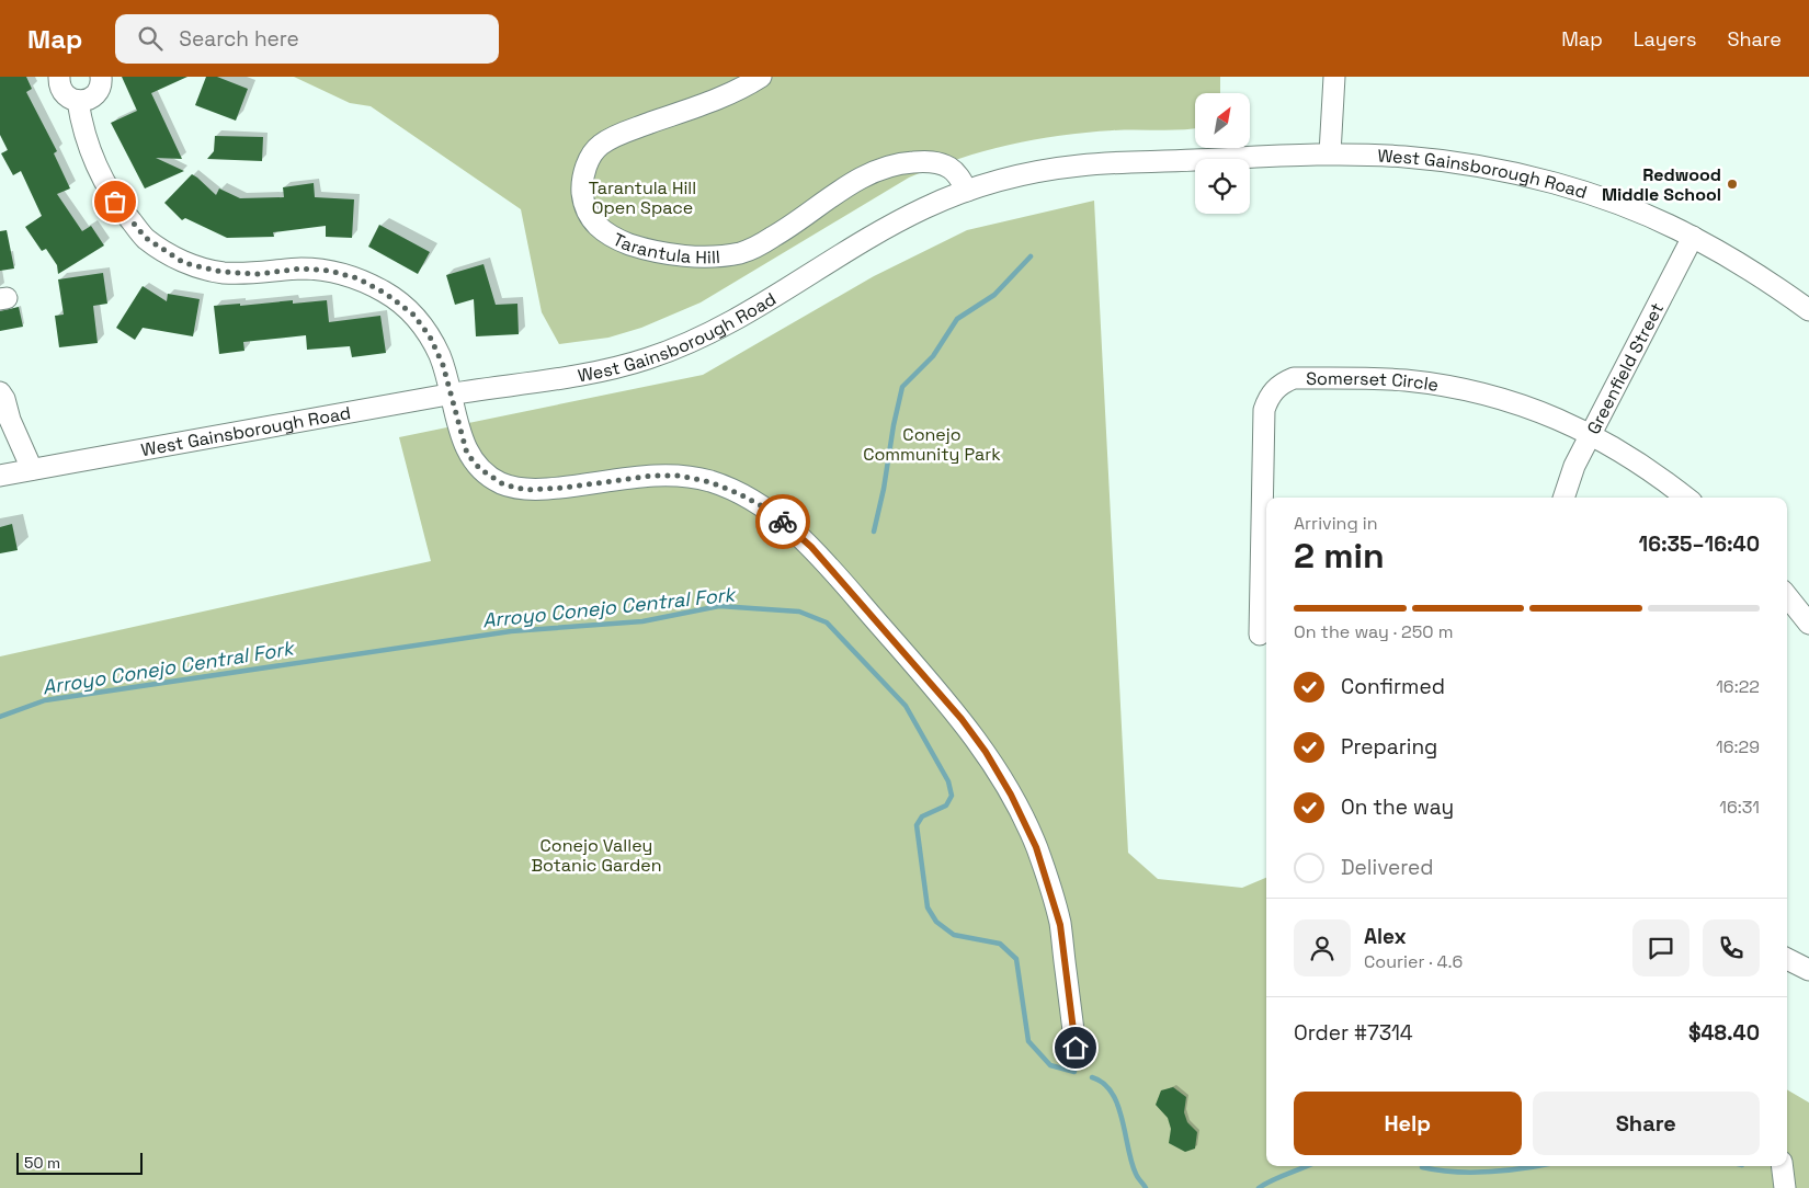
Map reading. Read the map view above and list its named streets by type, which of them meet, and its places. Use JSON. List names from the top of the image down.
{
  "streets": {
    "street": [
      "West Gainsborough Road",
      "Tarantula Hill",
      "Greenfield Street",
      "Somerset Circle"
    ]
  },
  "crossings": [
    ["West Gainsborough Road", "Tarantula Hill"],
    ["West Gainsborough Road", "Greenfield Street"],
    ["Greenfield Street", "Somerset Circle"]
  ],
  "water": ["Arroyo Conejo Central Fork"],
  "parks": ["Tarantula Hill Open Space", "Conejo Community Park", "Conejo Valley Botanic Garden"],
  "places": ["Redwood Middle School"],
  "scale_bar": "50 m",
  "north": "top right",
  "page": {
    "header": "Map",
    "search": "Search here",
    "nav": ["Map", "Layers", "Share"],
    "heading": ["2 min", "Arriving in", "16:35–16:40"],
    "panel": [
      "Alex",
      "Courier · 4.6",
      "Order #7314",
      "$48.40"
    ],
    "bar": "On the way · 250 m",
    "list": [
      ["Confirmed", "16:22"],
      ["Preparing", "16:29"],
      ["On the way", "16:31"],
      "Delivered"
    ],
    "buttons": ["Help", "Share"],
    "scale": "50 m"
  }
}
